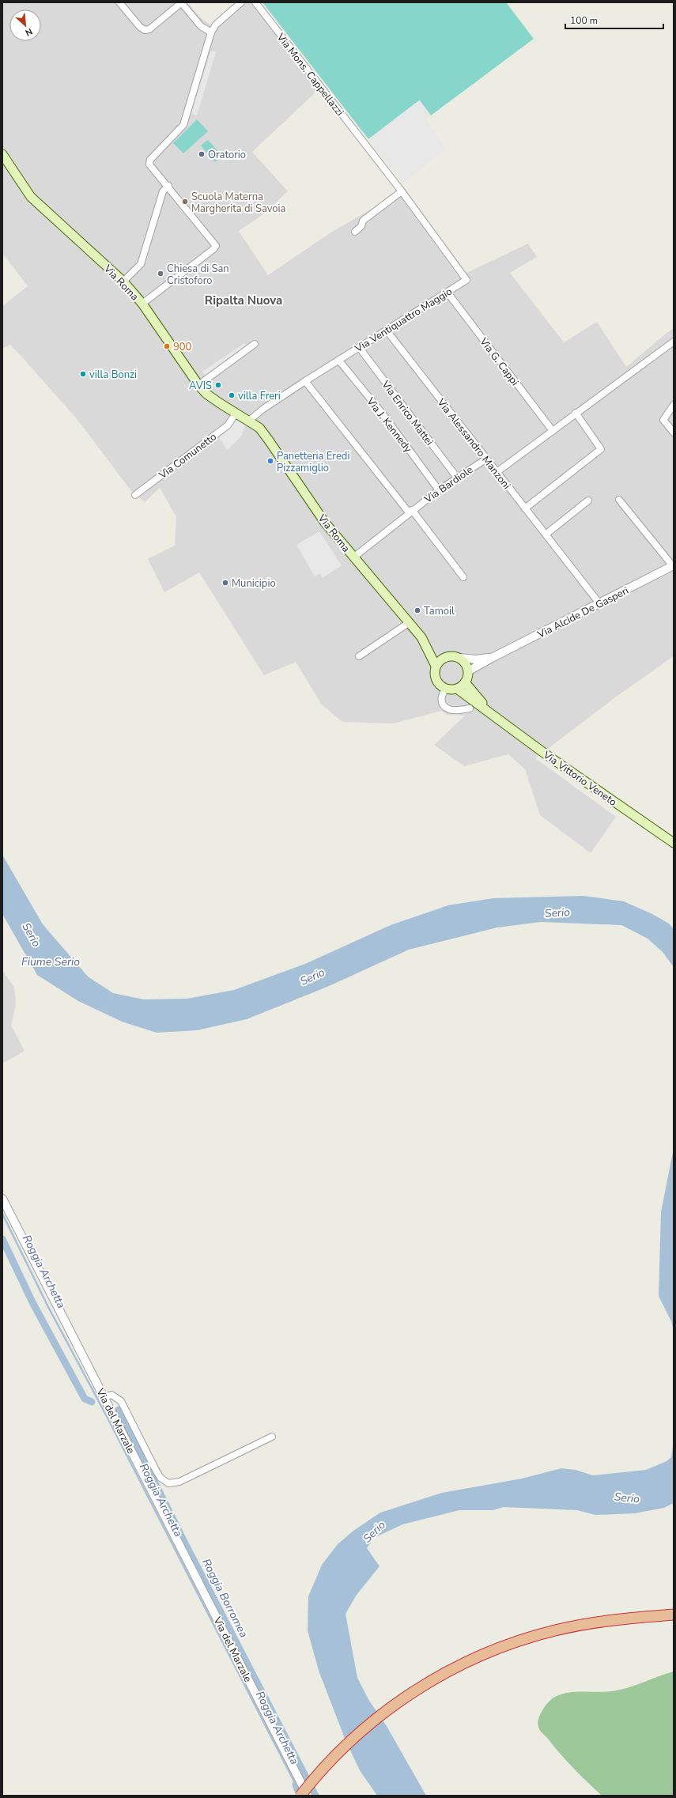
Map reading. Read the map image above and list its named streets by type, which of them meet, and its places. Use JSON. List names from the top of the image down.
{
  "streets": {
    "main road": ["Via Roma", "Via Vittorio Veneto"],
    "street": [
      "Via Mons. Cappellazzi",
      "Via Ventiquattro Maggio",
      "Via G. Cappi",
      "Via Enrico Mattei",
      "Via J. Kennedy",
      "Via Alessandro Manzoni",
      "Via Comunetto",
      "Via Bardiole",
      "Via Alcide De Gasperi",
      "Via del Marzale"
    ]
  },
  "crossings": [
    ["Via Mons. Cappellazzi", "Via Ventiquattro Maggio"],
    ["Via Roma", "Via Ventiquattro Maggio"],
    ["Via Roma", "Via Comunetto"],
    ["Via Roma", "Via Bardiole"],
    ["Via Ventiquattro Maggio", "Via G. Cappi"],
    ["Via Ventiquattro Maggio", "Via Enrico Mattei"],
    ["Via Ventiquattro Maggio", "Via J. Kennedy"],
    ["Via Ventiquattro Maggio", "Via Alessandro Manzoni"],
    ["Via Enrico Mattei", "Via Bardiole"],
    ["Via J. Kennedy", "Via Bardiole"],
    ["Via Alessandro Manzoni", "Via Bardiole"],
    ["Via Alessandro Manzoni", "Via Alcide De Gasperi"]
  ],
  "districts": ["Ripalta Nuova"],
  "water": [
    "Serio",
    "Fiume Serio",
    "Roggia Archetta",
    "Roggia Borromea"
  ],
  "places": [
    "Oratorio",
    "Scuola Materna Margherita di Savoia",
    "Chiesa di San Cristoforo",
    "900",
    "villa Bonzi",
    "AVIS",
    "villa Freri",
    "Panetteria Eredi Pizzamiglio",
    "Municipio",
    "Tamoil"
  ],
  "scale_bar": "100 m",
  "north": "bottom right"
}
